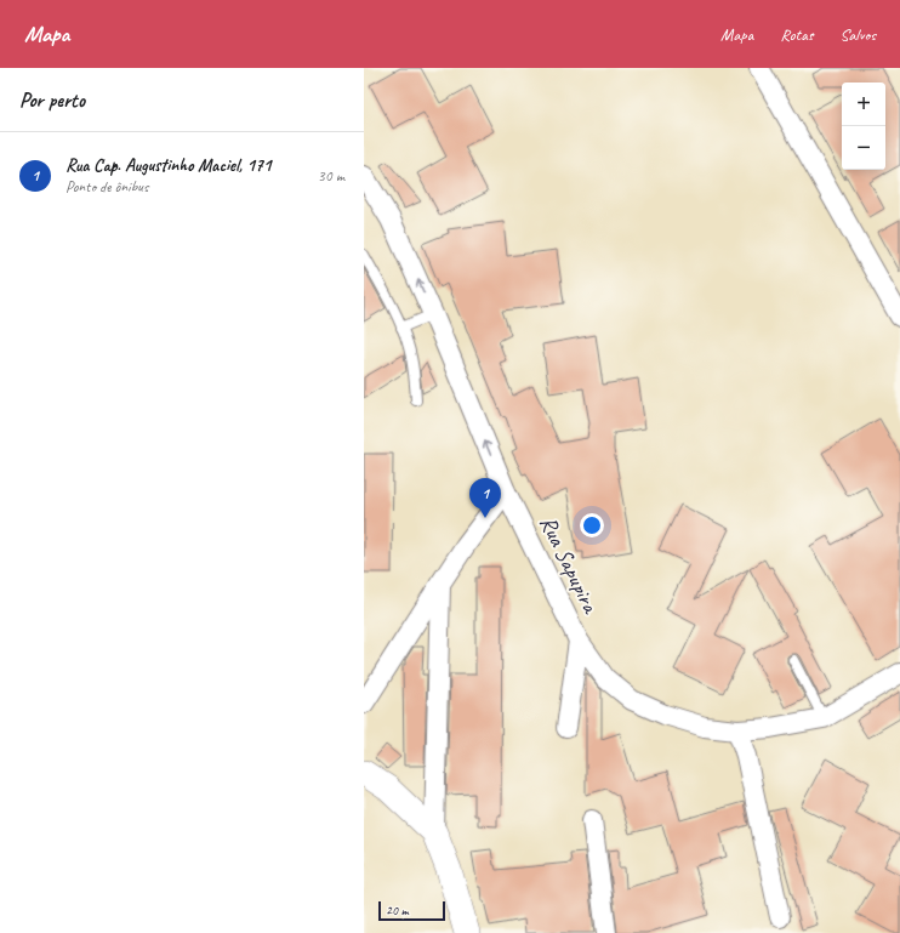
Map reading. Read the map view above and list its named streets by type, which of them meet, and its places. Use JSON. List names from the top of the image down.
{
  "streets": {
    "street": ["Rua Sapupira"]
  },
  "one_way": ["Rua Sapupira"],
  "scale_bar": "20 m",
  "page": {
    "header": "Mapa",
    "nav": ["Mapa", "Rotas", "Salvos"],
    "heading": "Por perto",
    "map_buttons": ["+", "−"],
    "list": [
      {
        "mark": "1",
        "name": "Rua Cap. Augustinho Maciel, 171",
        "note": "Ponto de ônibus",
        "value": "30 m"
      }
    ],
    "pins": "1",
    "scale": "20 m"
  }
}
